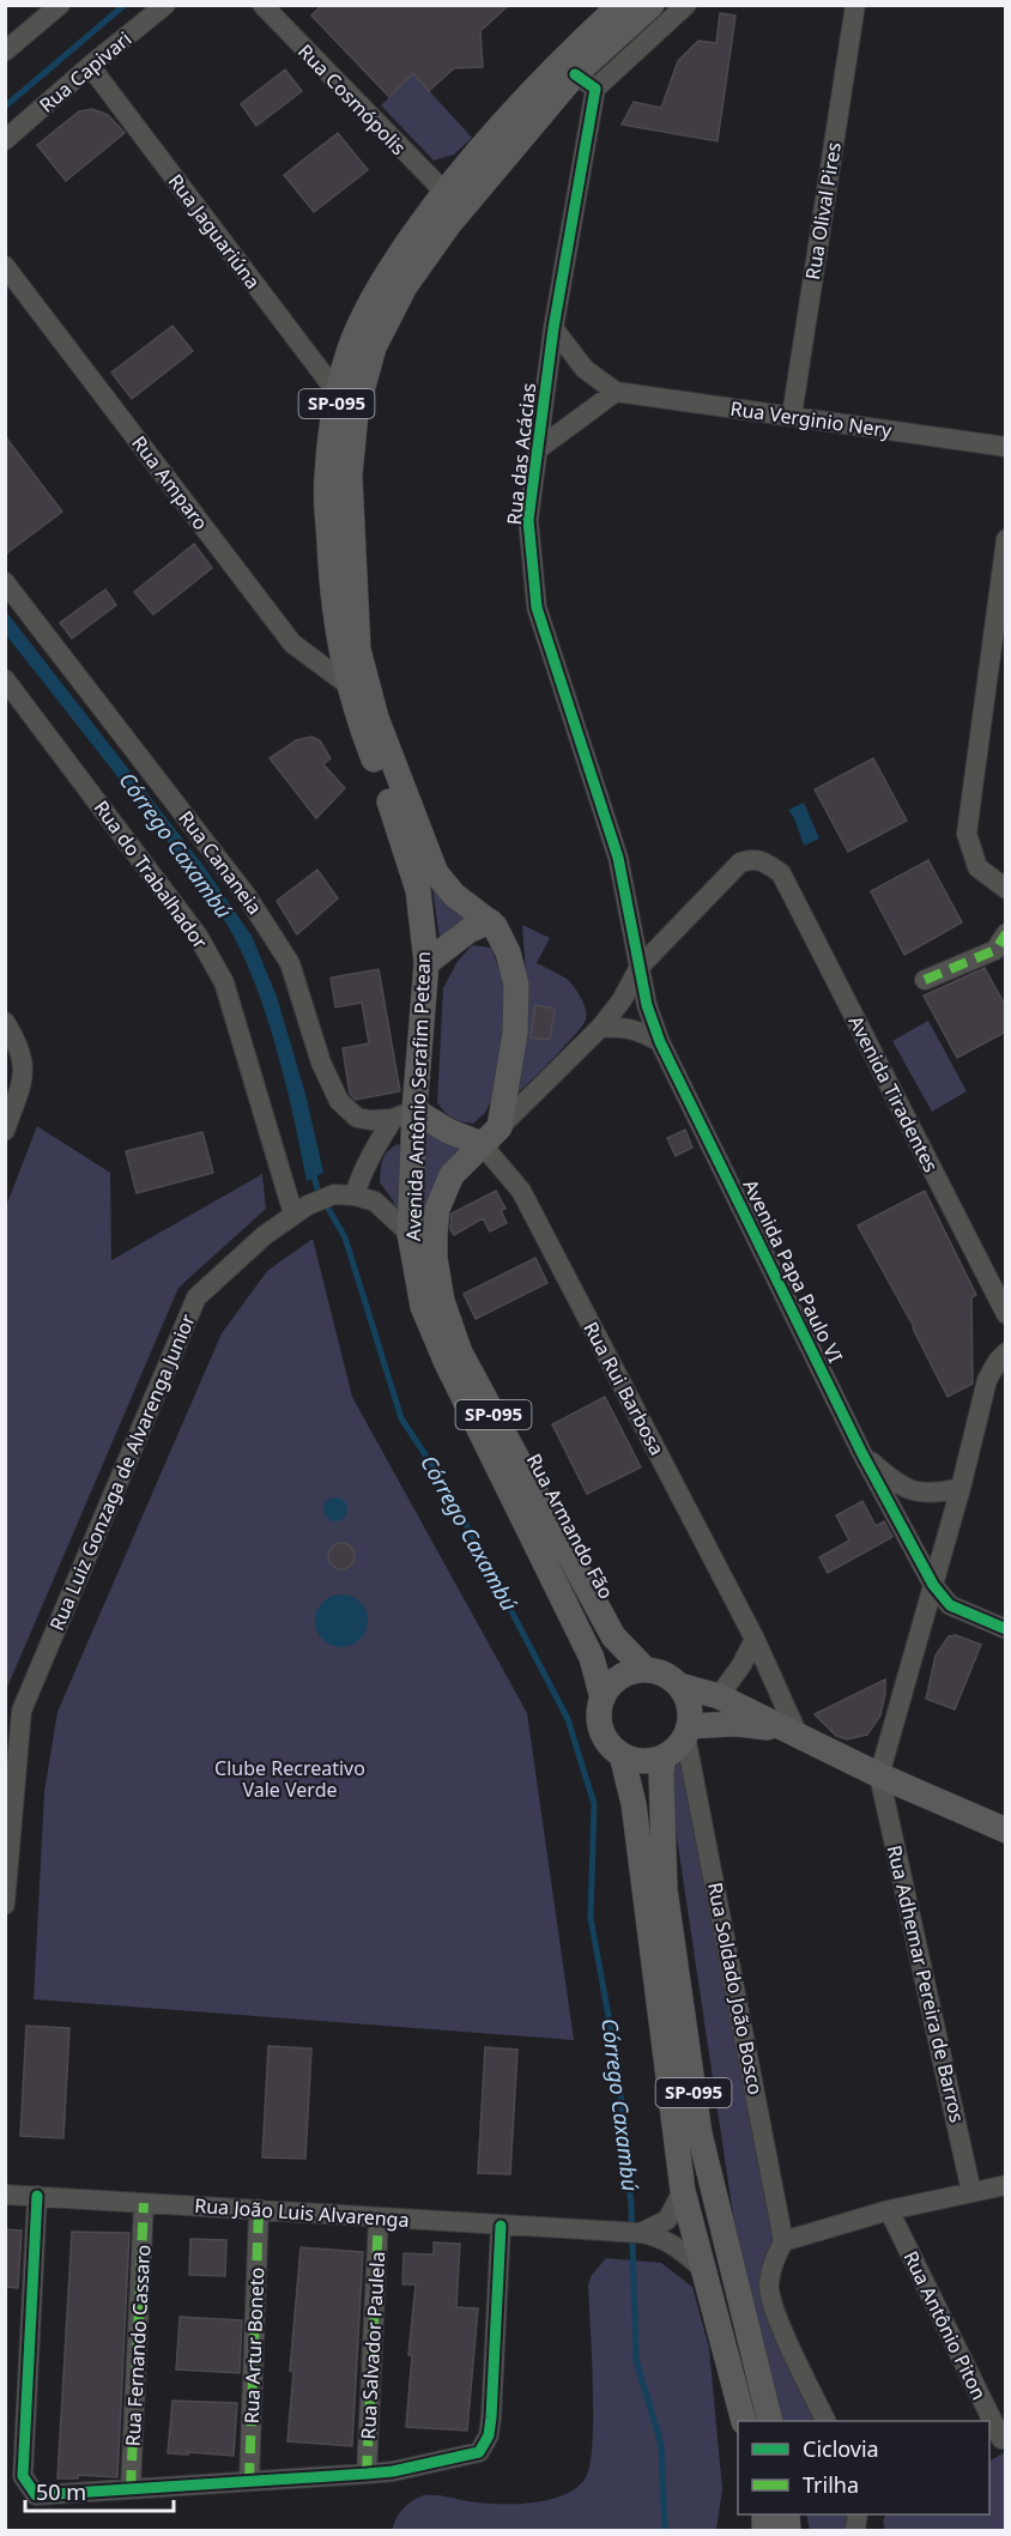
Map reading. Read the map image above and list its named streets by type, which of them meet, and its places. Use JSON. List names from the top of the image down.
{
  "streets": {
    "main road": ["SP-095", "Avenida Antônio Serafim Petean", "Rua Armando Fão"],
    "street": [
      "Rua Capivari",
      "Rua Cosmópolis",
      "Rua Olival Pires",
      "Rua Jaguariúna",
      "Rua Verginio Nery",
      "Rua das Acácias",
      "Rua Amparo",
      "Rua Cananeia",
      "Rua do Trabalhador",
      "Avenida Tiradentes",
      "Avenida Papa Paulo VI",
      "Rua Rui Barbosa",
      "Rua Luiz Gonzaga de Alvarenga Junior",
      "Rua Adhemar Pereira de Barros",
      "Rua Soldado João Bosco",
      "Rua João Luis Alvarenga",
      "Rua Antônio Piton",
      "Rua Fernando Cassaro",
      "Rua Artur Boneto",
      "Rua Salvador Paulela"
    ]
  },
  "crossings": [
    ["Rua Capivari", "Rua Jaguariúna"],
    ["Rua Cosmópolis", "Avenida Antônio Serafim Petean"],
    ["Rua Olival Pires", "Rua Verginio Nery"],
    ["Rua Jaguariúna", "Avenida Antônio Serafim Petean"],
    ["SP-095", "Rua das Acácias"],
    ["SP-095", "Avenida Antônio Serafim Petean"],
    ["SP-095", "Rua Rui Barbosa"],
    ["SP-095", "Rua Armando Fão"],
    ["SP-095", "Rua Soldado João Bosco"],
    ["SP-095", "Rua João Luis Alvarenga"],
    ["Rua Verginio Nery", "Rua das Acácias"],
    ["Rua das Acácias", "Avenida Tiradentes"],
    ["Rua das Acácias", "Avenida Papa Paulo VI"],
    ["Rua Amparo", "Avenida Antônio Serafim Petean"],
    ["Rua Cananeia", "Avenida Antônio Serafim Petean"],
    ["Rua do Trabalhador", "Rua Luiz Gonzaga de Alvarenga Junior"],
    ["Avenida Tiradentes", "Avenida Papa Paulo VI"],
    ["Avenida Antônio Serafim Petean", "Rua Rui Barbosa"],
    ["Avenida Antônio Serafim Petean", "Rua Luiz Gonzaga de Alvarenga Junior"],
    ["Avenida Antônio Serafim Petean", "Rua Armando Fão"],
    ["Avenida Antônio Serafim Petean", "Rua Soldado João Bosco"],
    ["Rua Armando Fão", "Rua Soldado João Bosco"],
    ["Rua João Luis Alvarenga", "Rua Fernando Cassaro"],
    ["Rua João Luis Alvarenga", "Rua Artur Boneto"],
    ["Rua João Luis Alvarenga", "Rua Salvador Paulela"]
  ],
  "water": ["Córrego Caxambú"],
  "parks": ["Clube Recreativo Vale Verde"],
  "legend": ["Ciclovia", "Trilha"],
  "scale_bar": "50 m"
}
